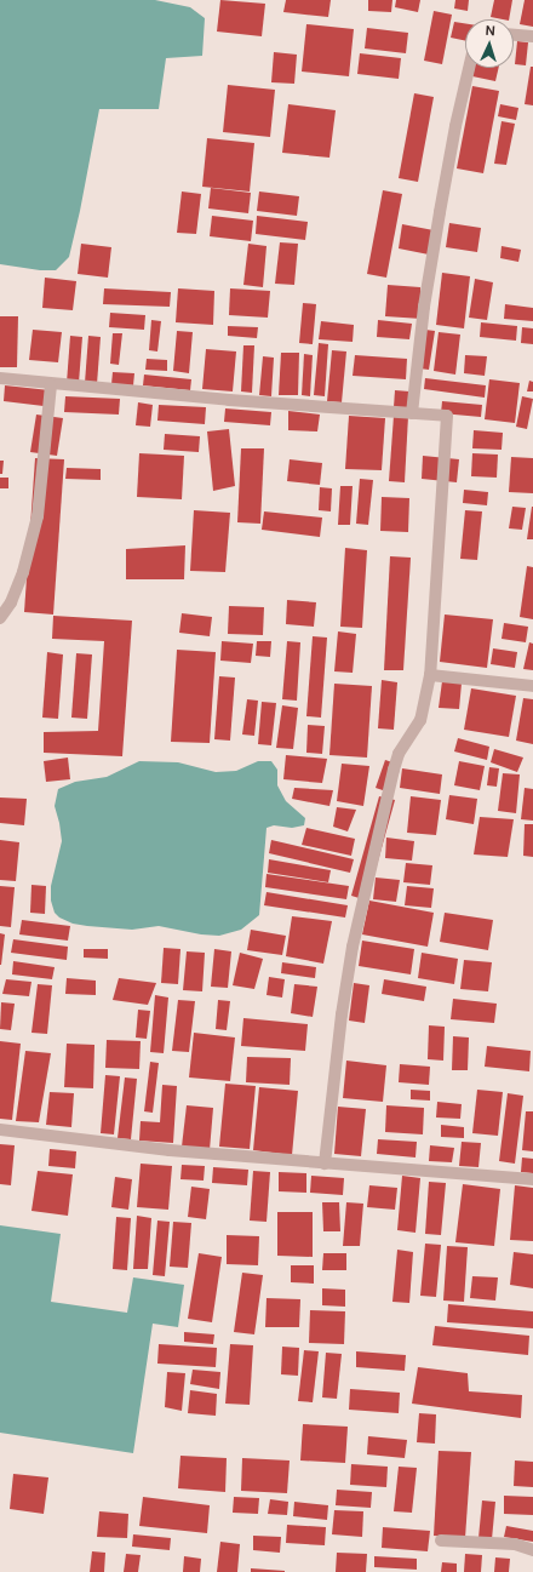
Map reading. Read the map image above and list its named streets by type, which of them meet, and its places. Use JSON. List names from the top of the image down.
{
  "north": "top"
}
